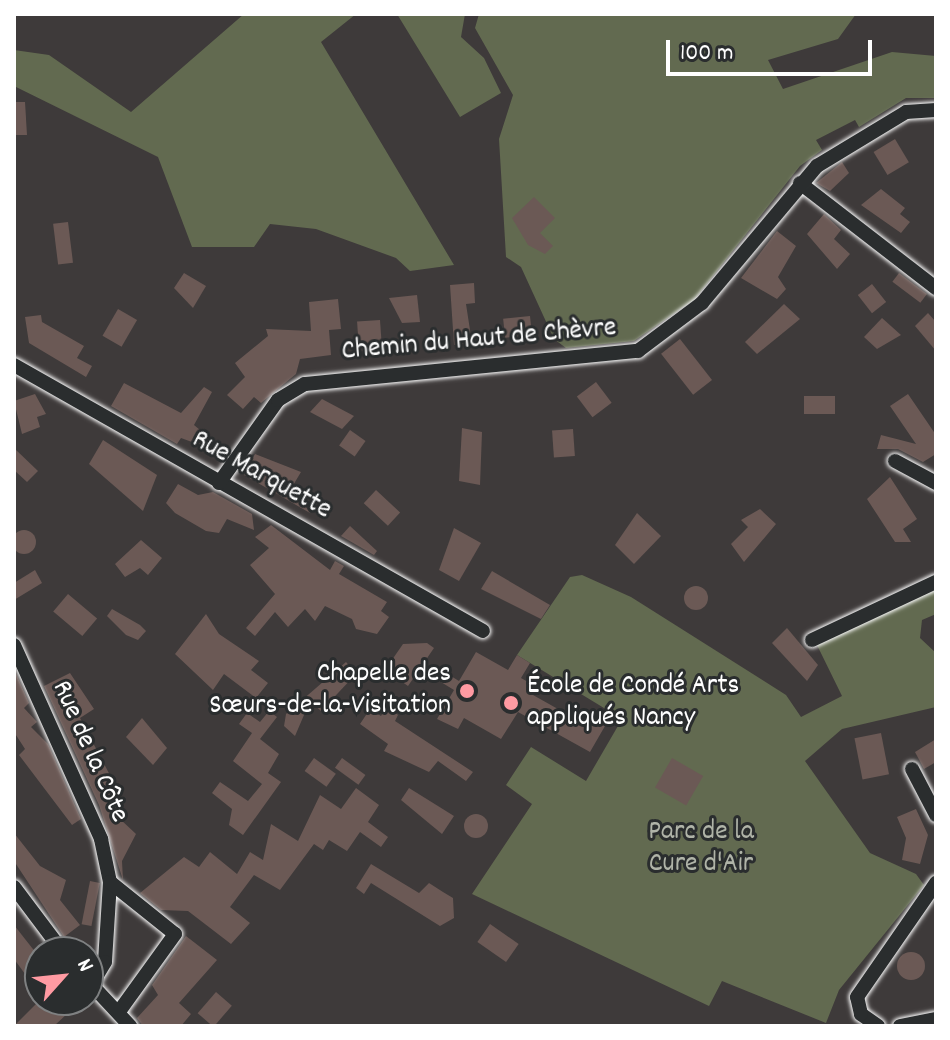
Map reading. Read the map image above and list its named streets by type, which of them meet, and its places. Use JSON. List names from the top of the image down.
{
  "streets": {
    "street": ["Chemin du Haut de Chèvre", "Rue Marquette", "Rue de la Côte"]
  },
  "crossings": [
    ["Chemin du Haut de Chèvre", "Rue Marquette"]
  ],
  "parks": ["Parc de la Cure d'Air"],
  "places": ["Chapelle des Sœurs-de-la-Visitation", "École de Condé Arts appliqués Nancy"],
  "scale_bar": "100 m",
  "north": "top right"
}
